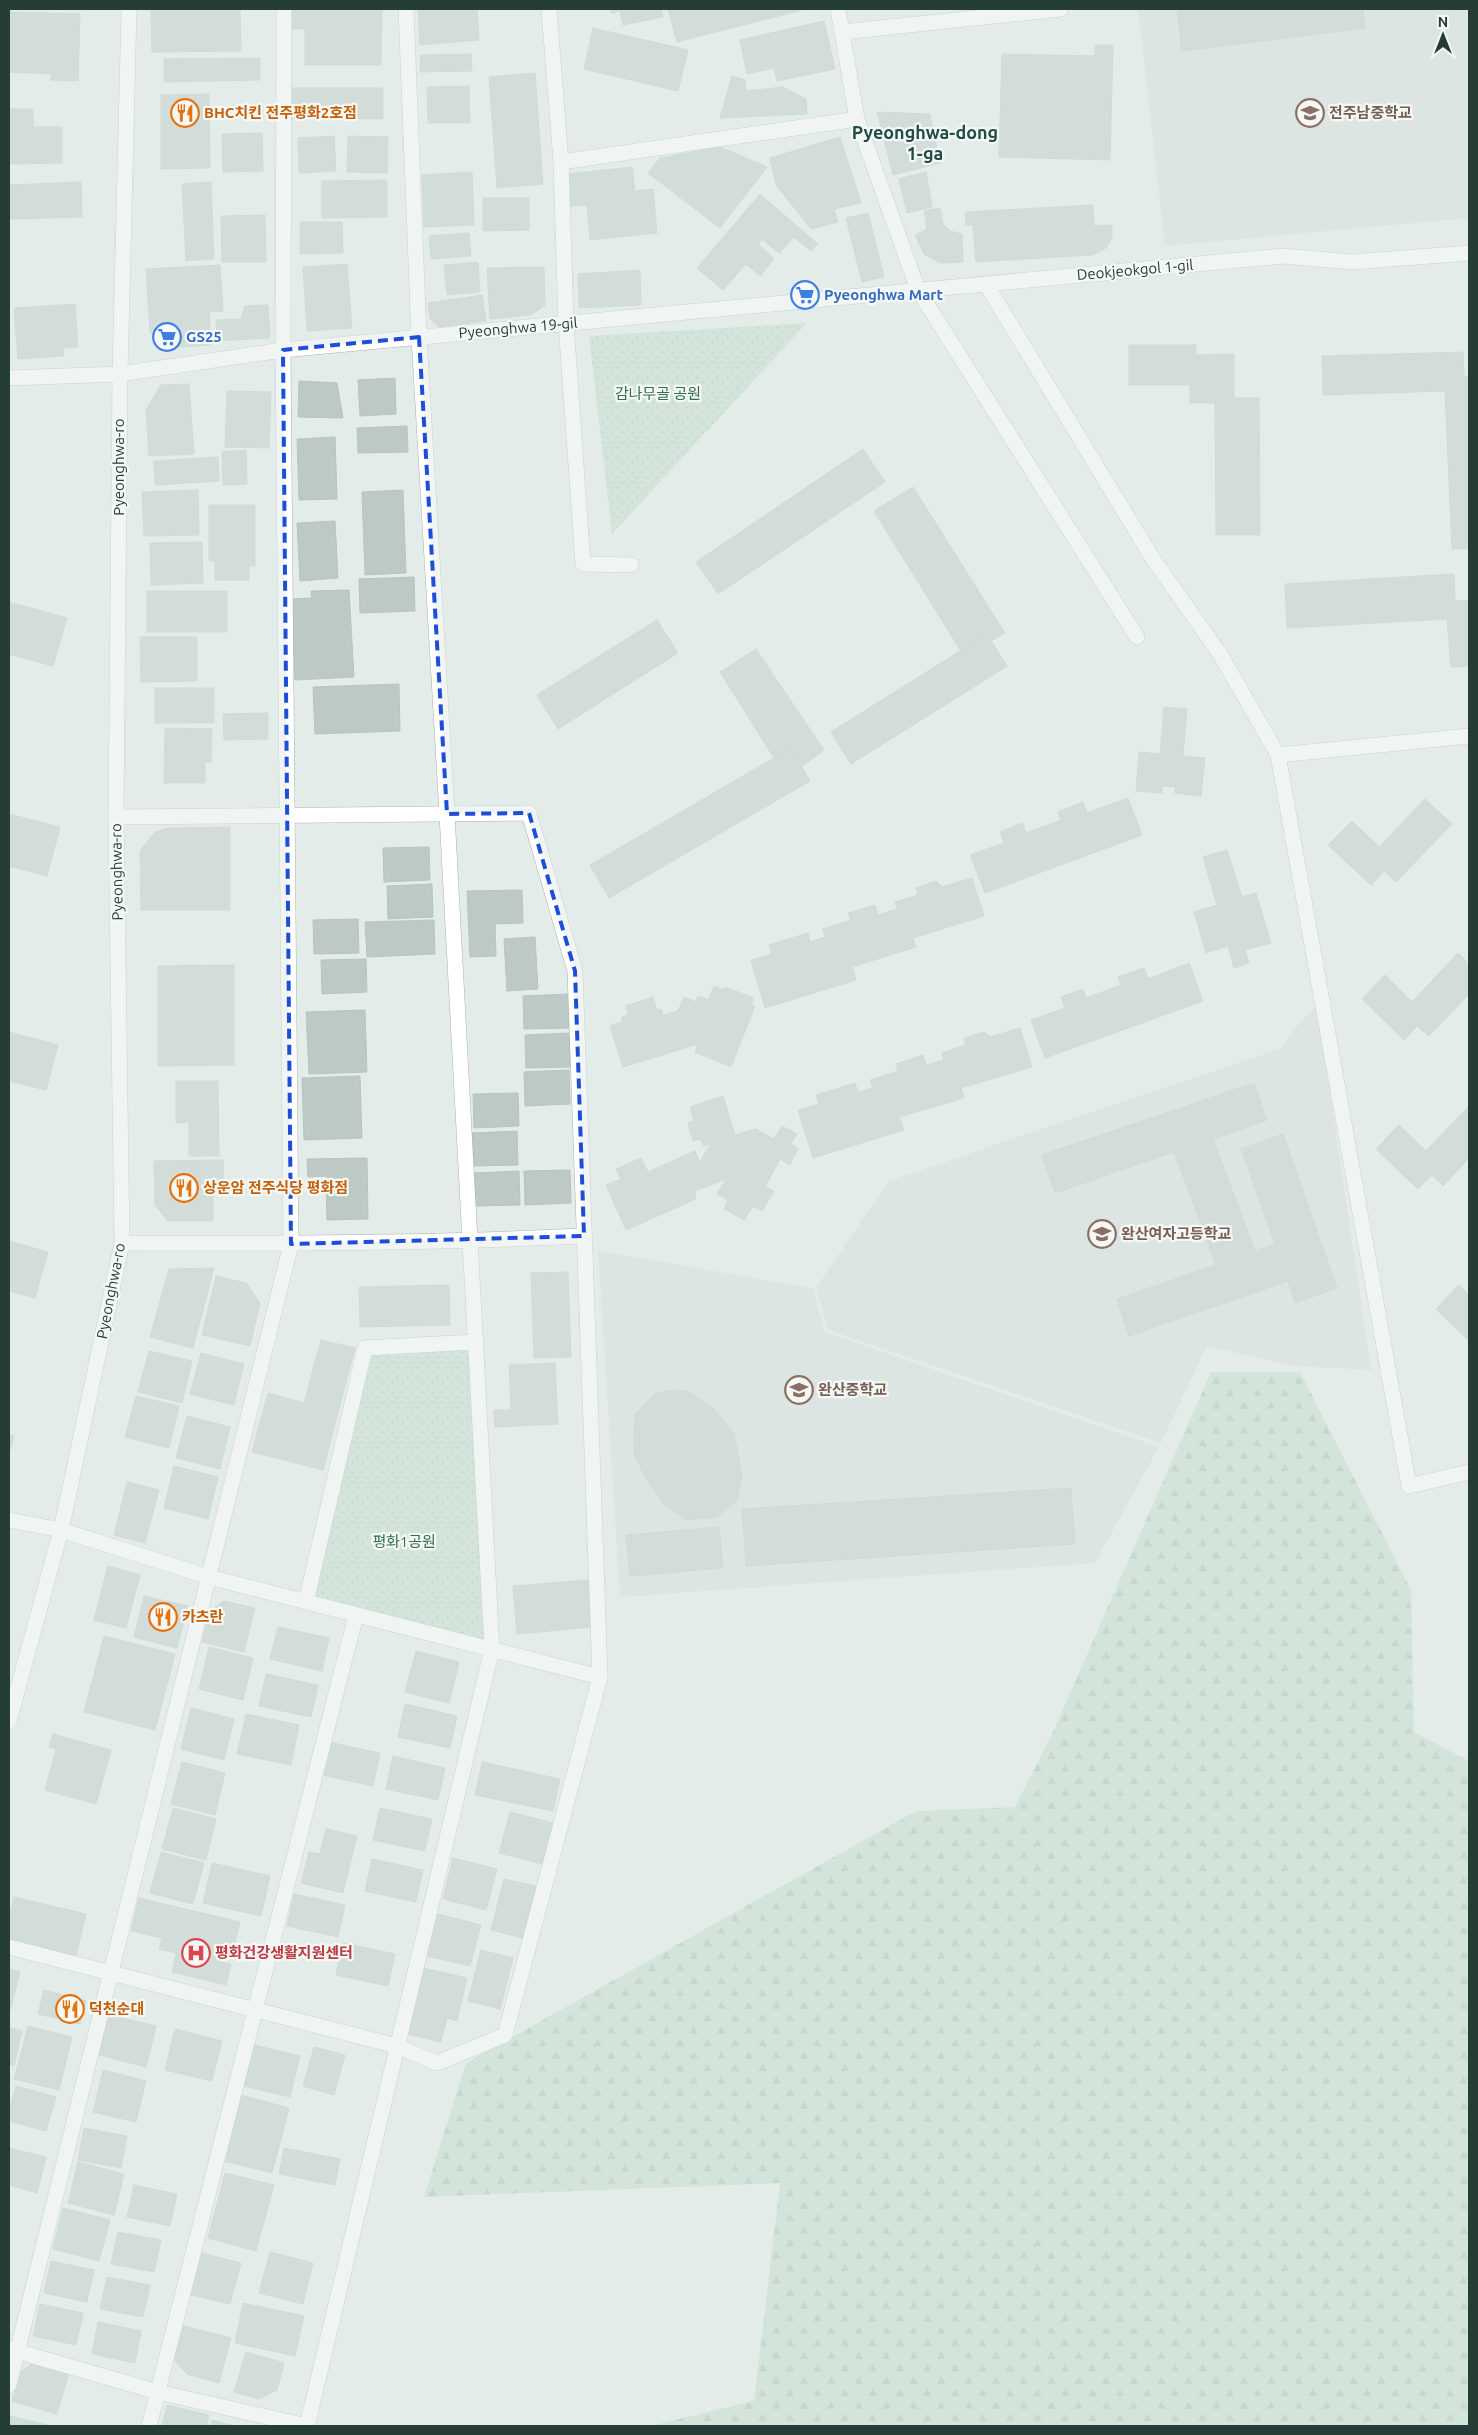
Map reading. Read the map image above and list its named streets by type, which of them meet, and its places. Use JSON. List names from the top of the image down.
{
  "streets": {
    "street": ["Deokjeokgol 1-gil", "Pyeonghwa 19-gil", "Pyeonghwa-ro"]
  },
  "crossings": [
    ["Deokjeokgol 1-gil", "Pyeonghwa 19-gil"],
    ["Pyeonghwa 19-gil", "Pyeonghwa-ro"]
  ],
  "districts": ["Pyeonghwa-dong 1-ga"],
  "parks": ["감나무골 공원", "평화1공원"],
  "places": {
    "restaurant": [
      "BHC치킨 전주평화2호점",
      "상운암 전주식당 평화점",
      "카츠란",
      "덕천순대"
    ],
    "school or university": ["전주남중학교", "완산여자고등학교", "완산중학교"],
    "supermarket": ["Pyeonghwa Mart", "GS25"],
    "hospital": ["평화건강생활지원센터"]
  },
  "north": "top"
}
